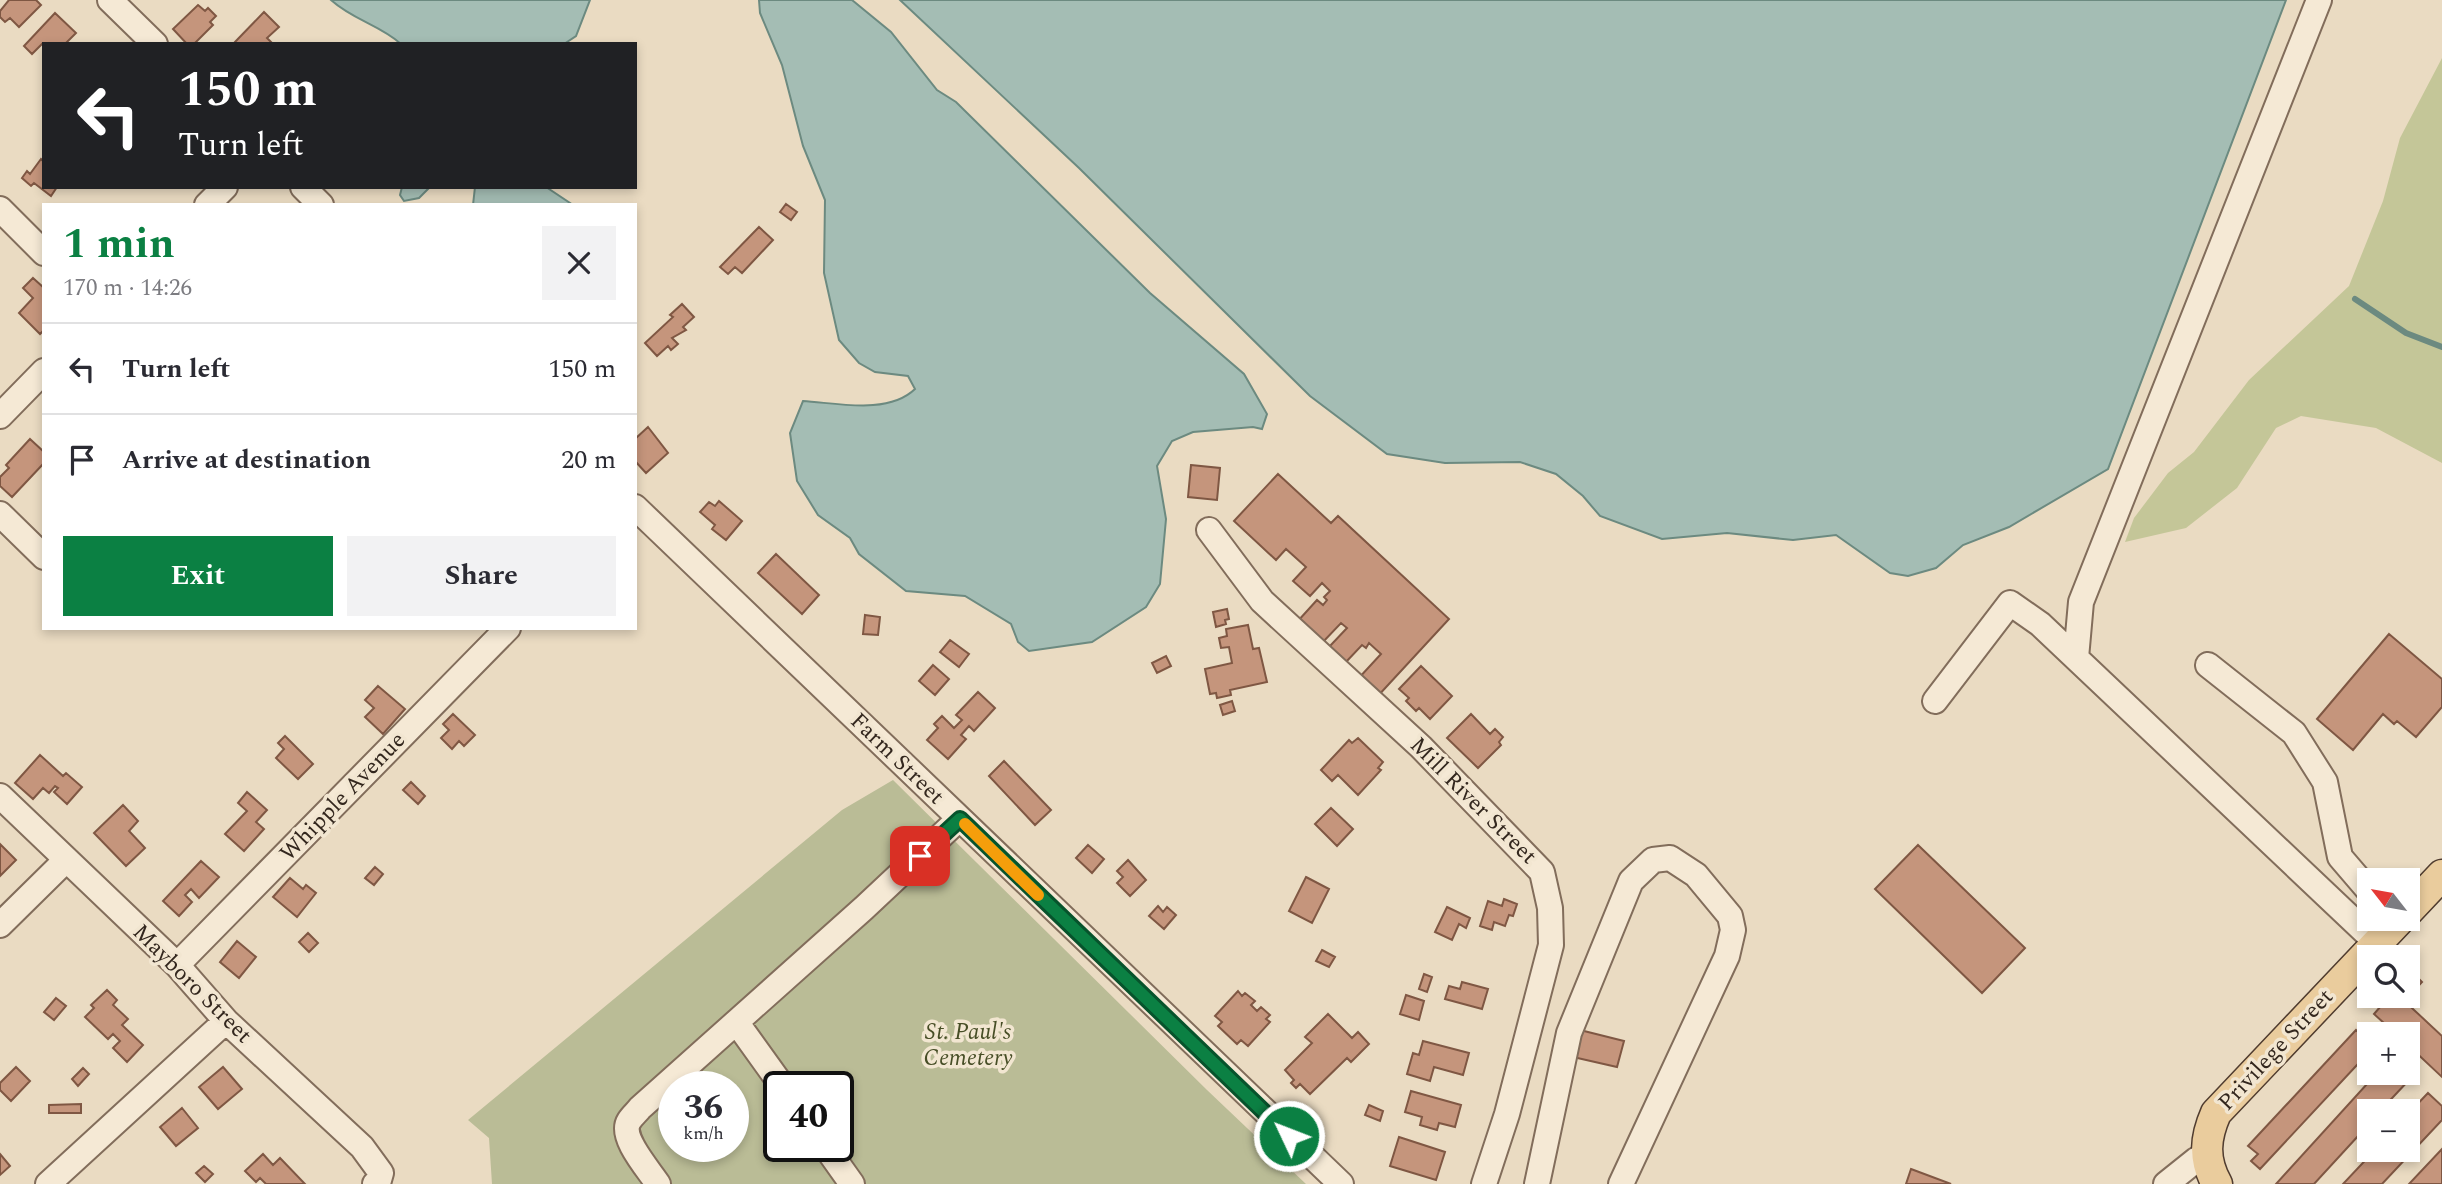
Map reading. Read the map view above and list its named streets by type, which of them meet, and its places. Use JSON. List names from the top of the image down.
{
  "streets": {
    "main road": ["Privilege Street"],
    "street": [
      "Farm Street",
      "Whipple Avenue",
      "Mill River Street",
      "Mayboro Street"
    ]
  },
  "crossings": [
    ["Whipple Avenue", "Mayboro Street"]
  ],
  "parks": ["St. Paul's Cemetery"],
  "north": "top left",
  "page": {
    "turn": ["150 m", "Turn left"],
    "heading": ["1 min", "170 m · 14:26"],
    "list": [
      {
        "name": "Turn left",
        "value": "150 m"
      },
      {
        "name": "Arrive at destination",
        "value": "20 m"
      }
    ],
    "buttons": ["Exit", "Share"],
    "map_buttons": ["+", "−"],
    "speed": "36 km/h",
    "limit": "40"
  }
}
